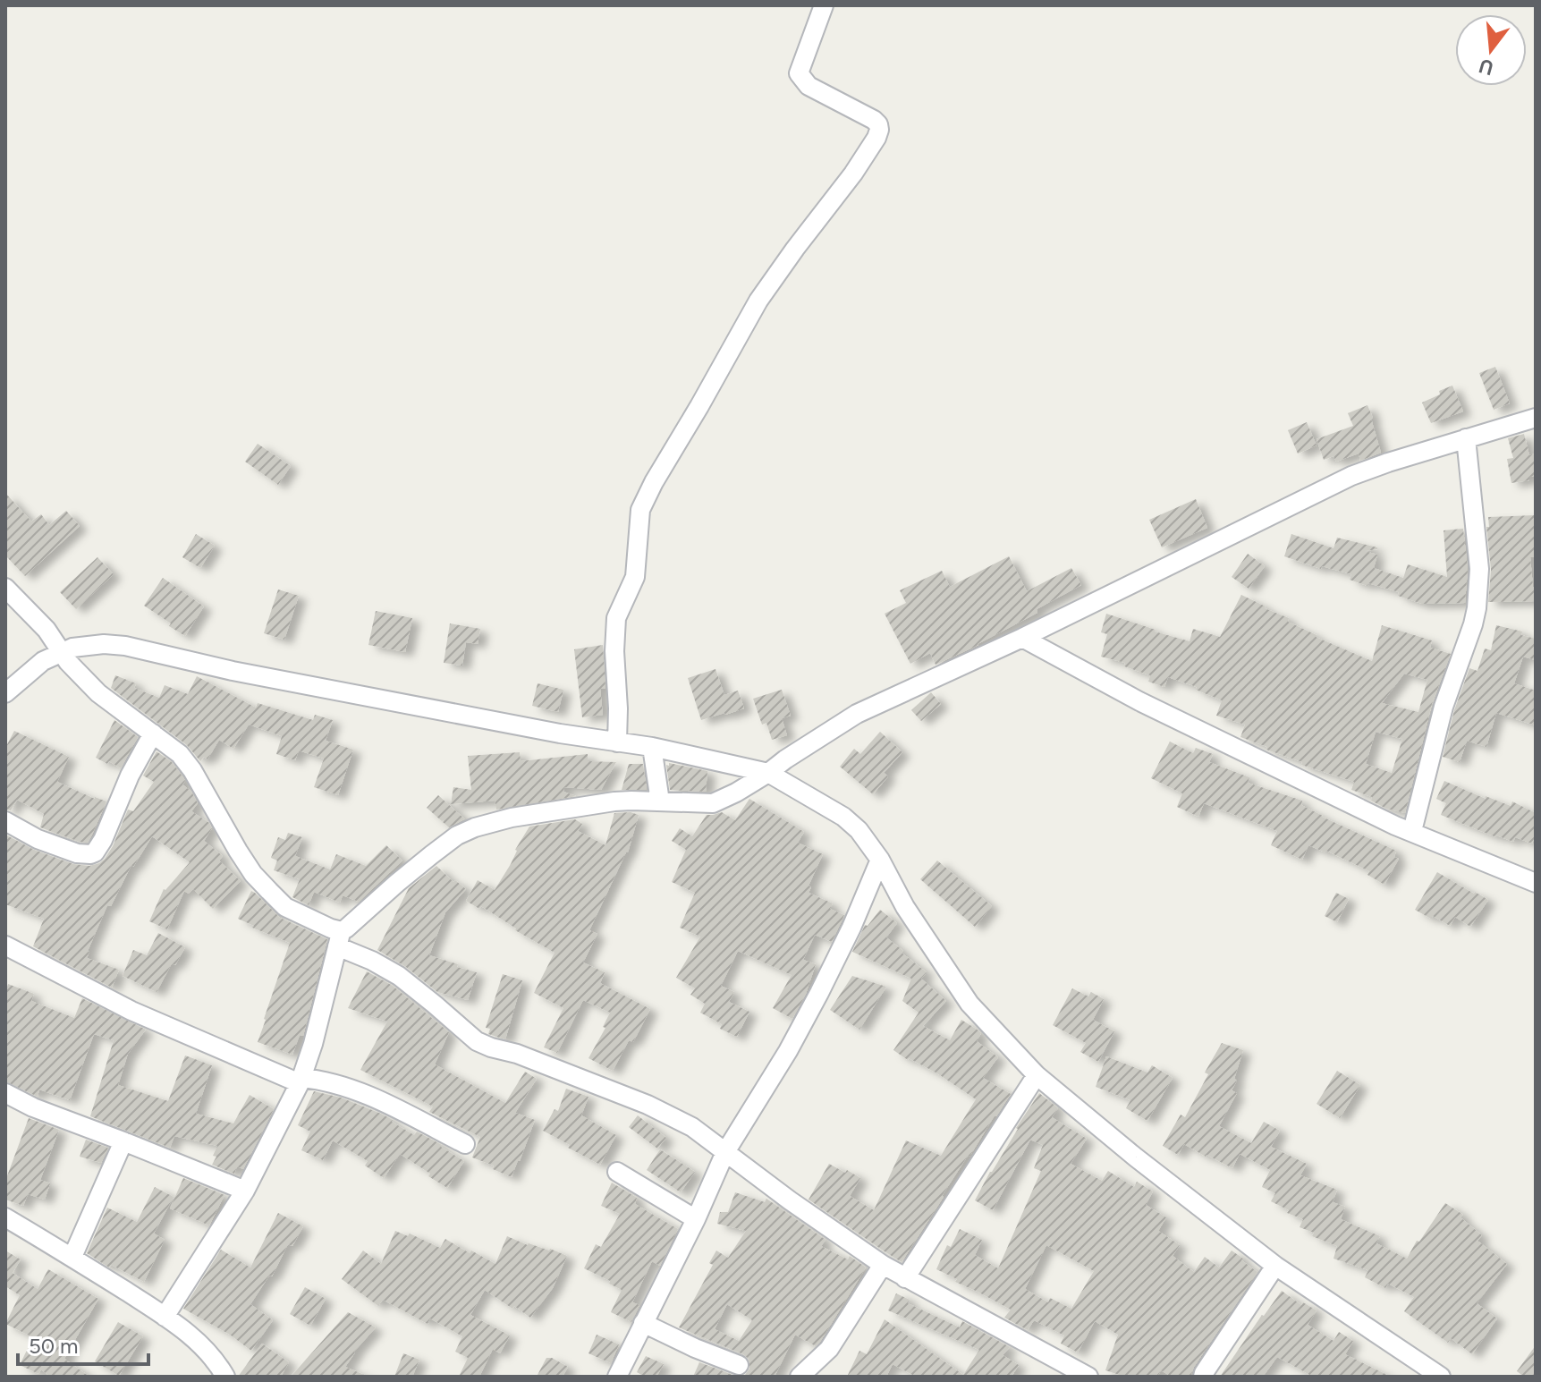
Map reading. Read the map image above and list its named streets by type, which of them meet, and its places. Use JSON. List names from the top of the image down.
{
  "scale_bar": "50 m",
  "north": "bottom"
}
